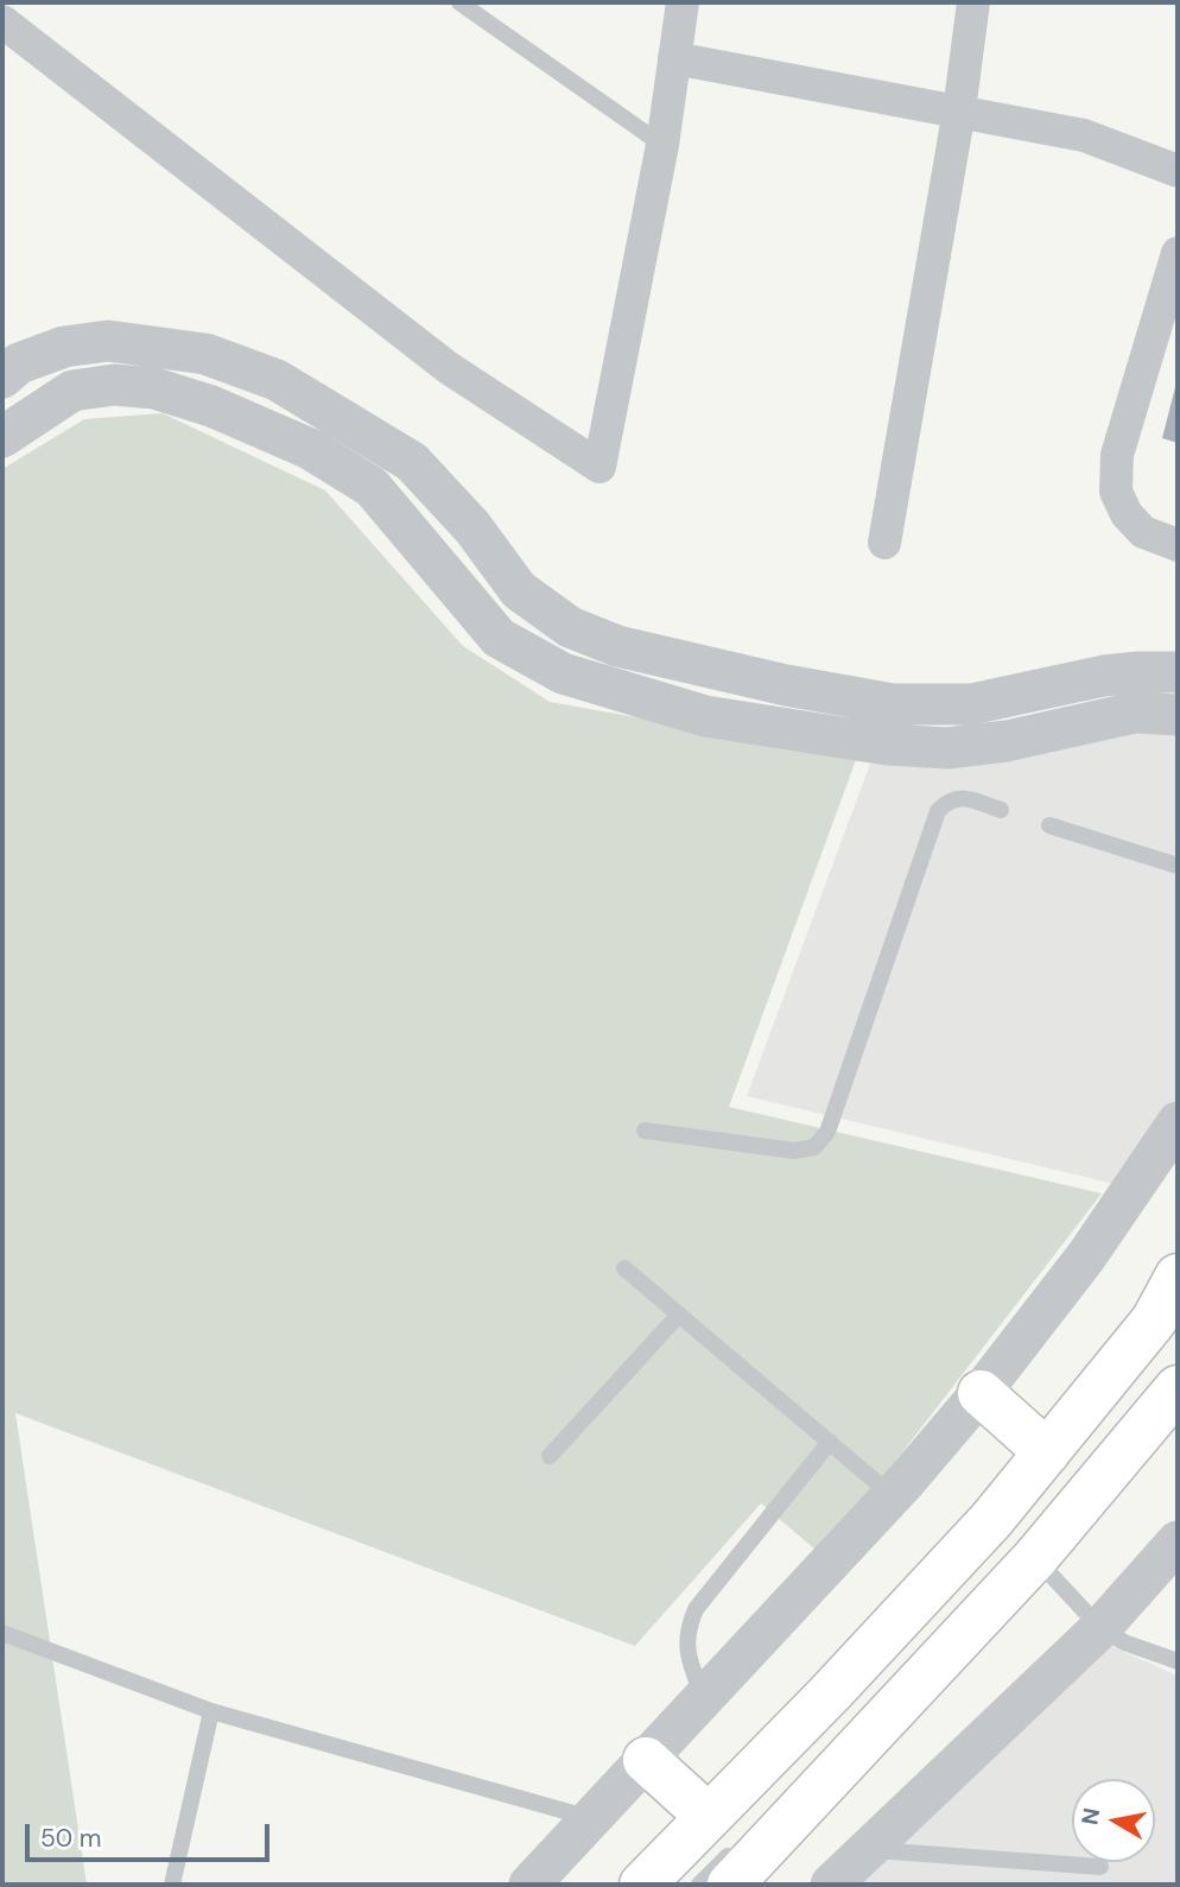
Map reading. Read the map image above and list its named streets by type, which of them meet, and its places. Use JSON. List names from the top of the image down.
{
  "scale_bar": "50 m",
  "north": "left"
}
